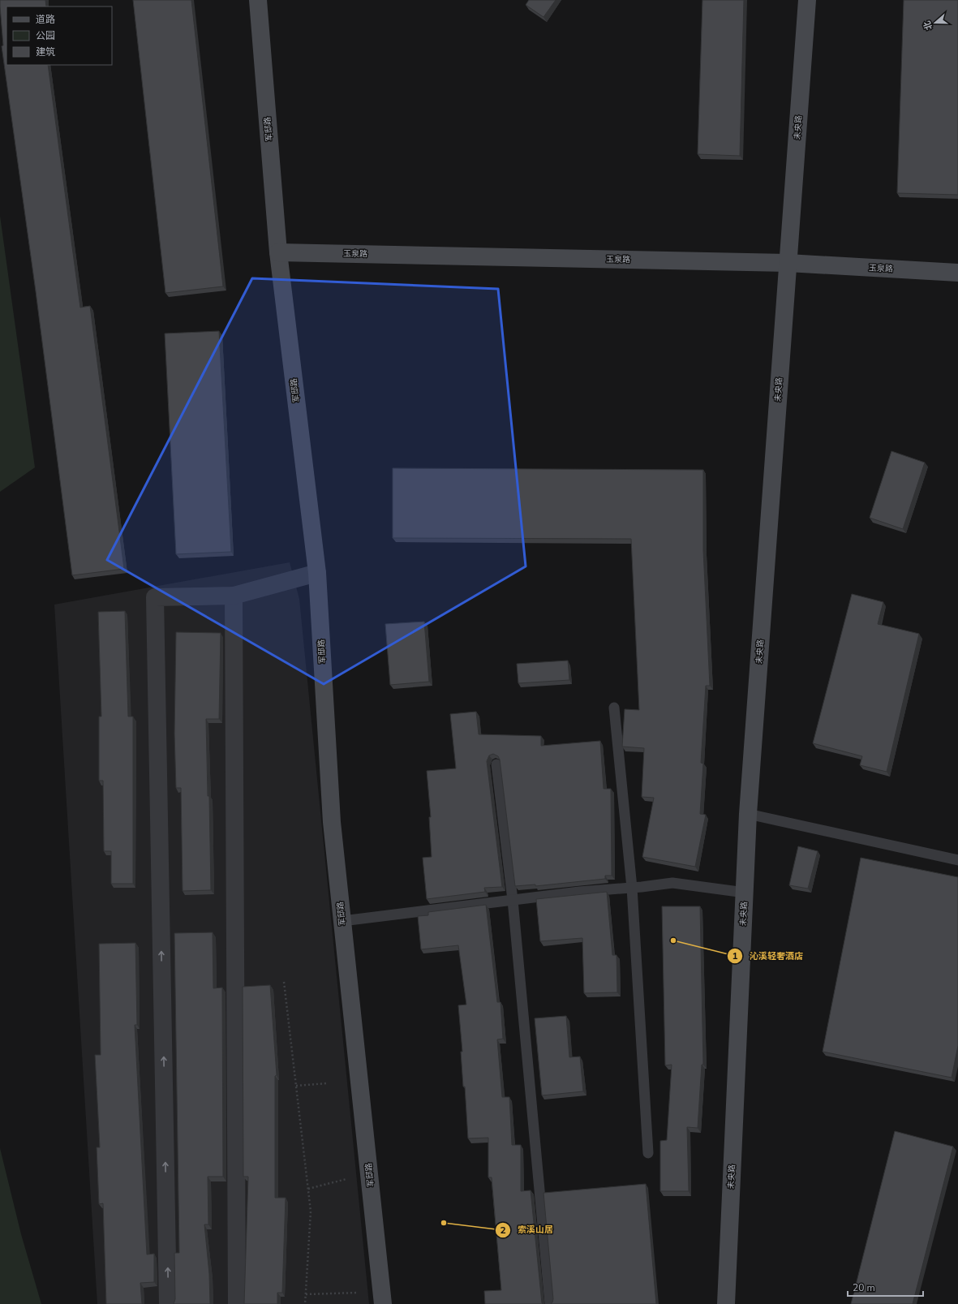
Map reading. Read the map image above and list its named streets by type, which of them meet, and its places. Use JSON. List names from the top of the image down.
{
  "streets": {
    "street": ["未央路", "军邸路", "玉泉路"]
  },
  "crossings": [
    ["未央路", "玉泉路"],
    ["军邸路", "玉泉路"]
  ],
  "places": ["沁溪轻奢酒店", "索溪山居"],
  "legend": ["道路", "公园", "建筑"],
  "scale_bar": "20 m",
  "north": "left"
}
